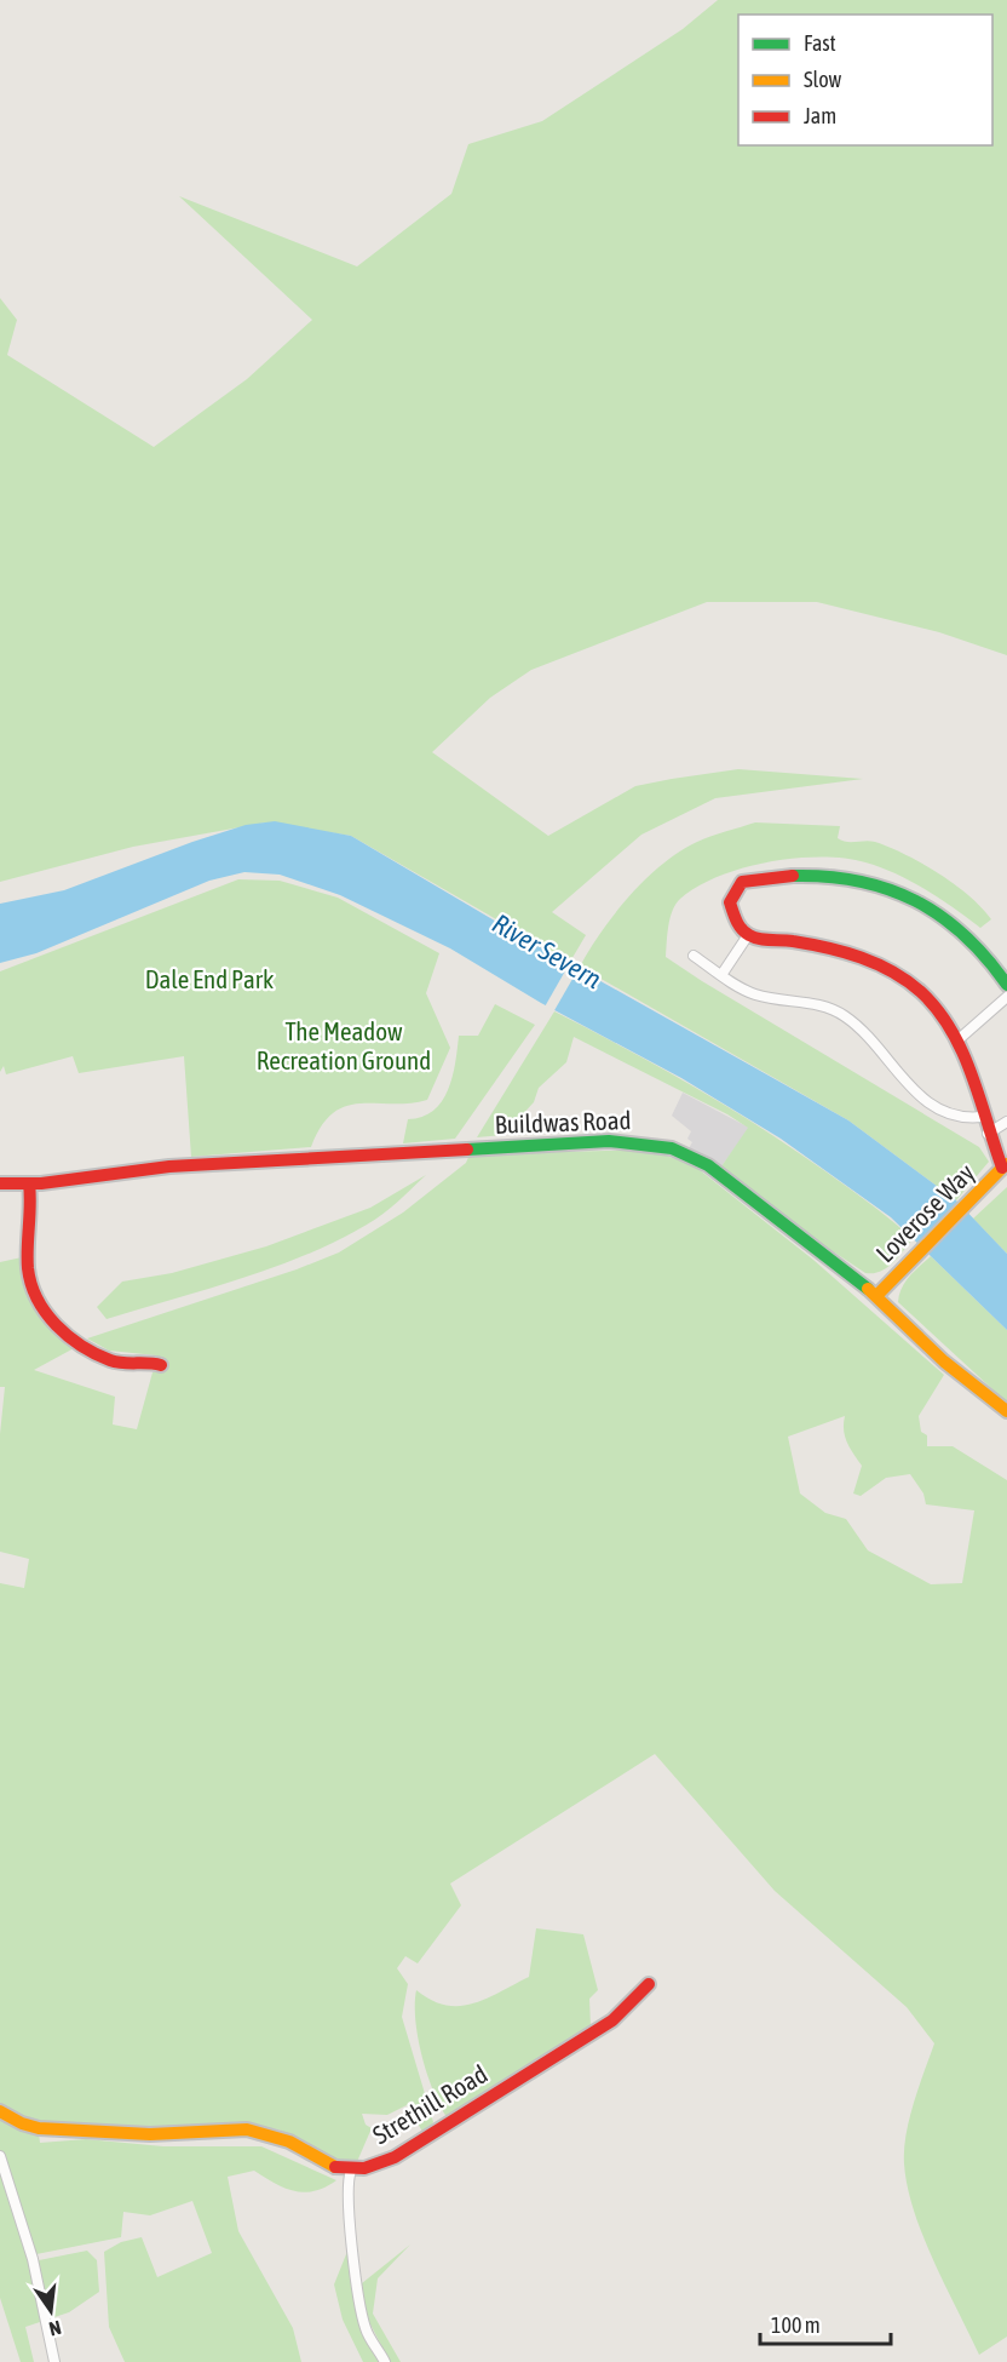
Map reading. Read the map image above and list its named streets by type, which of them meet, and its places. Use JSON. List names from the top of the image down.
{
  "streets": {
    "street": ["Buildwas Road", "Loverose Way", "Strethill Road"]
  },
  "crossings": [
    ["Buildwas Road", "Loverose Way"]
  ],
  "water": ["River Severn"],
  "parks": ["Dale End Park", "The Meadow Recreation Ground"],
  "legend": ["Fast", "Slow", "Jam"],
  "scale_bar": "100 m",
  "north": "bottom"
}
